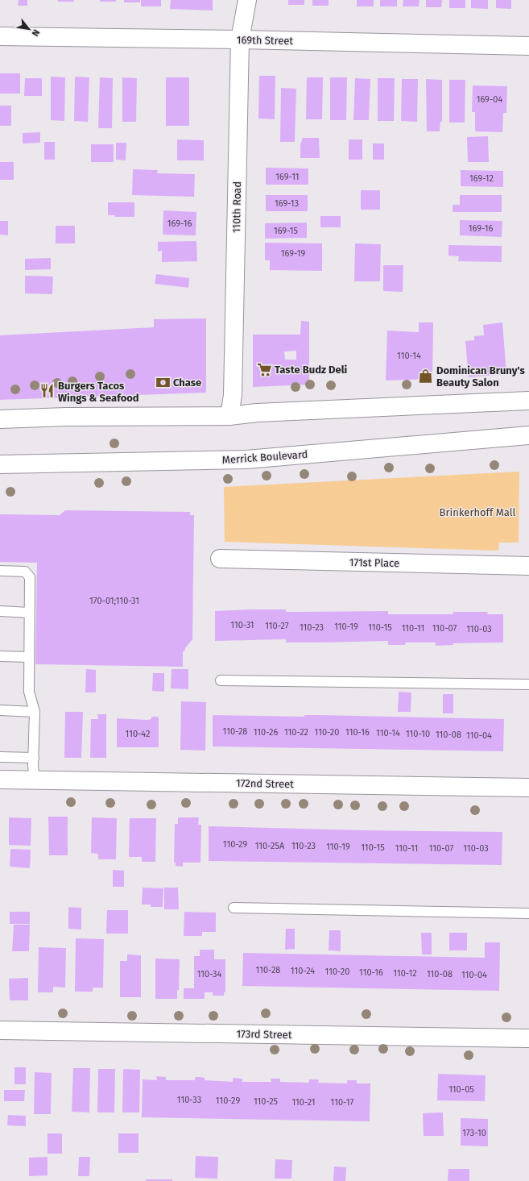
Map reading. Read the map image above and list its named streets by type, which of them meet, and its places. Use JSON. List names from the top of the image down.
{
  "streets": {
    "street": [
      "169th Street",
      "110th Road",
      "Merrick Boulevard",
      "171st Place",
      "172nd Street",
      "173rd Street"
    ]
  },
  "crossings": [
    ["169th Street", "110th Road"]
  ],
  "parks": ["Brinkerhoff Mall"],
  "places": {
    "supermarket": ["Taste Budz Deli"],
    "shop": ["Dominican Bruny's Beauty Salon"],
    "bank": ["Chase"],
    "restaurant": ["Burgers Tacos Wings & Seafood"]
  },
  "house_numbers": [
    "169-04",
    "169-11",
    "169-12",
    "169-13",
    "169-16",
    "169-16",
    "169-15",
    "169-19",
    "110-14",
    "170-01;110-31",
    "110-31",
    "110-27",
    "110-19",
    "110-23",
    "110-15",
    "110-11",
    "110-07",
    "110-03",
    "110-28",
    "110-26",
    "110-22",
    "110-20",
    "110-16",
    "110-14",
    "110-42",
    "110-10",
    "110-08",
    "110-04",
    "110-29",
    "110-25A",
    "110-23",
    "110-19",
    "110-15",
    "110-11",
    "110-07",
    "110-03",
    "110-28",
    "110-24",
    "110-20",
    "110-16",
    "110-12",
    "110-34",
    "110-08",
    "110-04",
    "110-05",
    "110-33",
    "110-29",
    "110-25",
    "110-21",
    "110-17",
    "173-10"
  ],
  "north": "bottom right"
}
